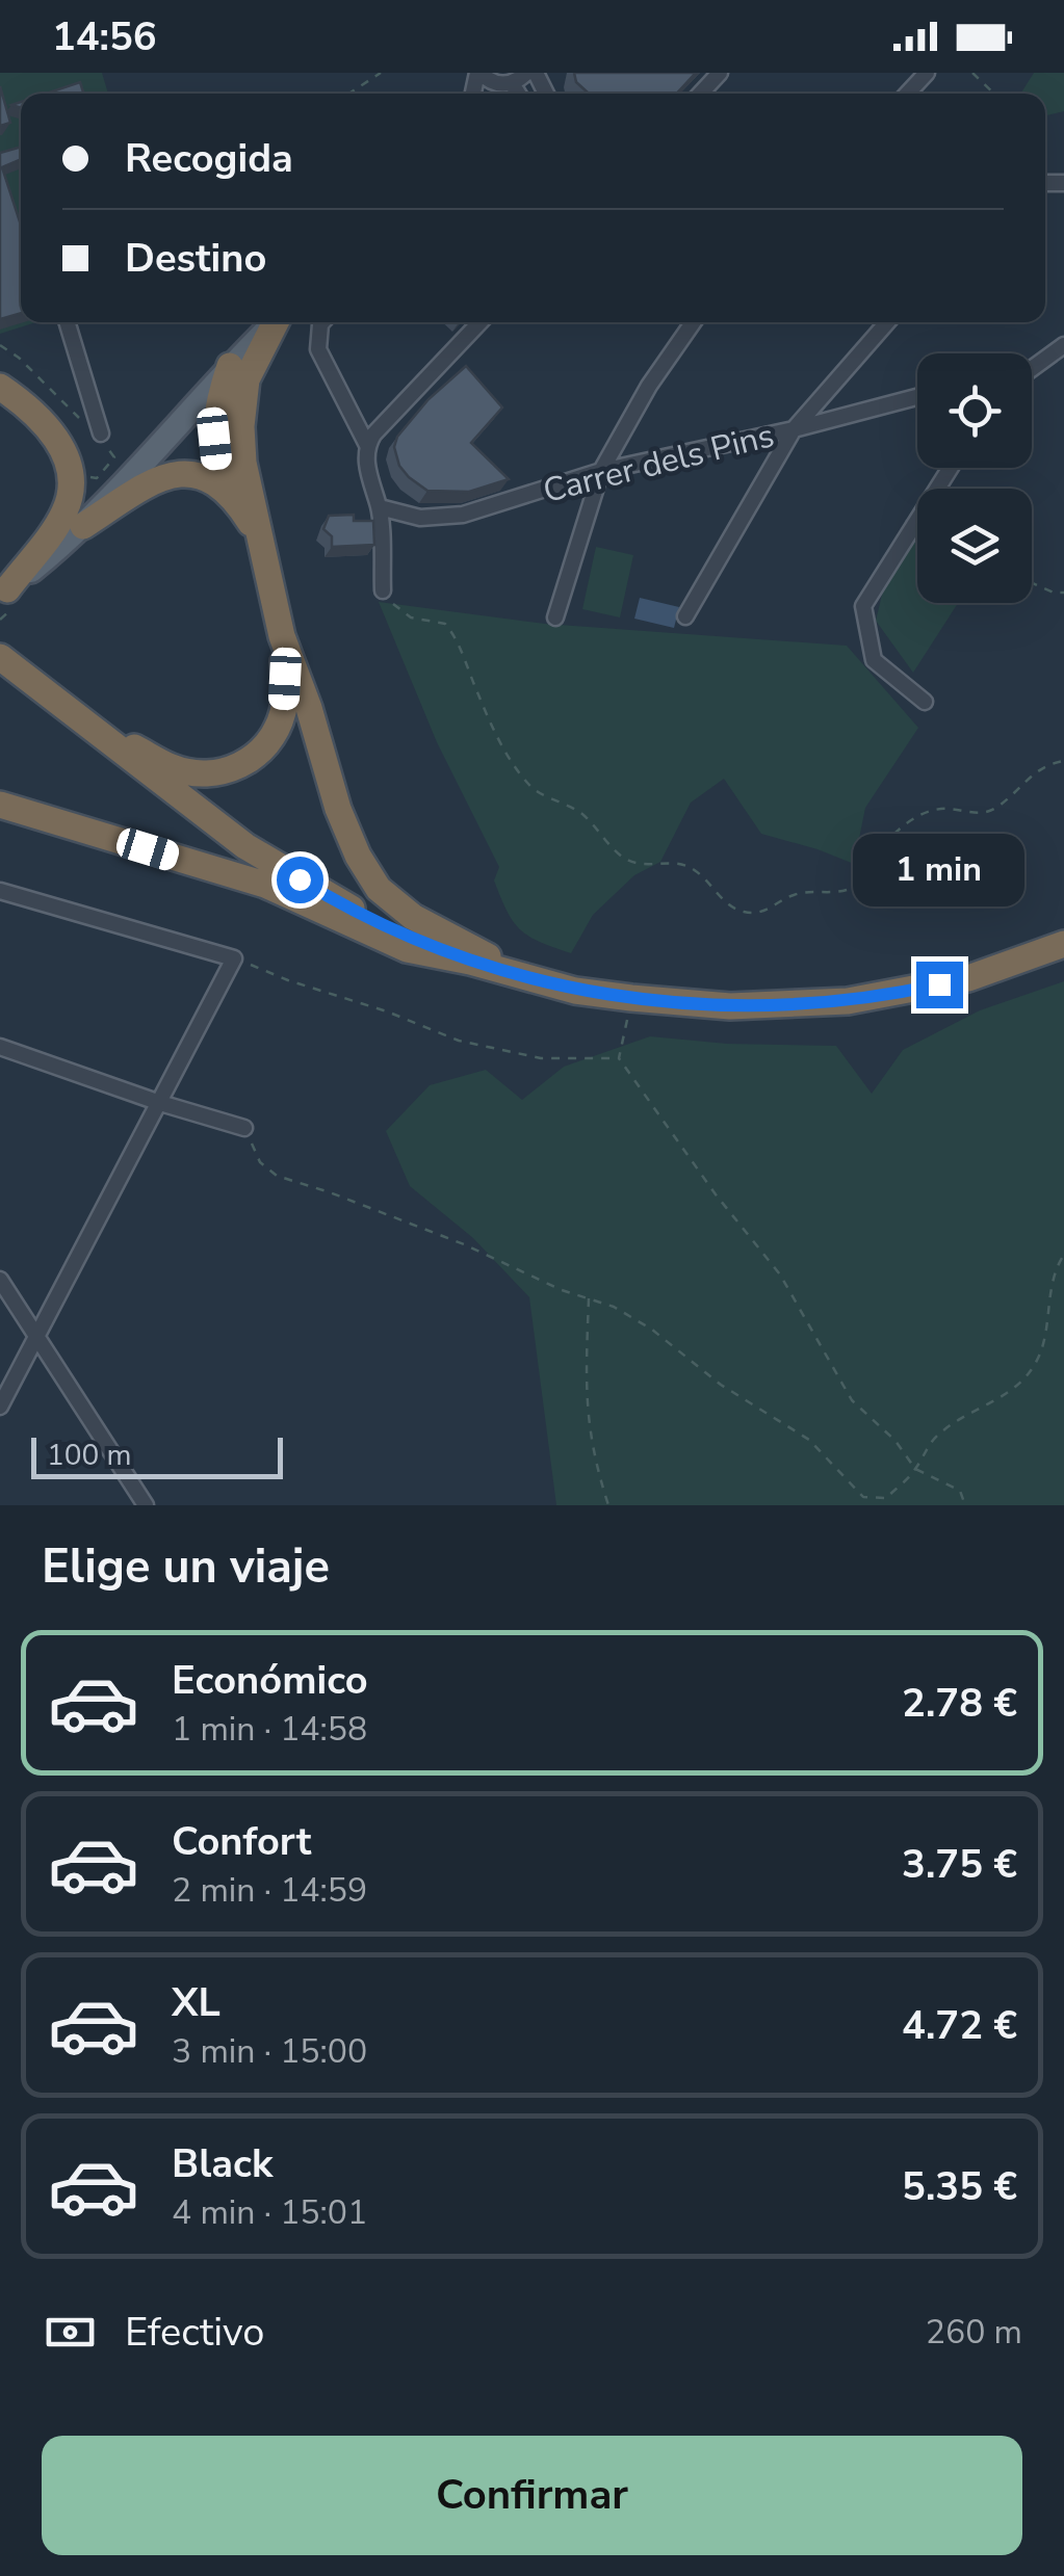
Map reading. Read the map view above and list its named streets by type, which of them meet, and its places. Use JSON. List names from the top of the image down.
{
  "streets": {
    "street": ["Carrer dels Pins"]
  },
  "scale_bar": "100 m",
  "page": {
    "status": "14:56",
    "banner": ["Recogida", "Destino"],
    "bubble": "1 min",
    "scale": "100 m",
    "heading": "Elige un viaje",
    "list": [
      {
        "name": "Económico",
        "note": "1 min · 14:58",
        "value": "2.78 €"
      },
      {
        "name": "Confort",
        "note": "2 min · 14:59",
        "value": "3.75 €"
      },
      {
        "name": "XL",
        "note": "3 min · 15:00",
        "value": "4.72 €"
      },
      {
        "name": "Black",
        "note": "4 min · 15:01",
        "value": "5.35 €"
      }
    ],
    "pay": ["Efectivo", "260 m"],
    "buttons": "Confirmar"
  }
}
